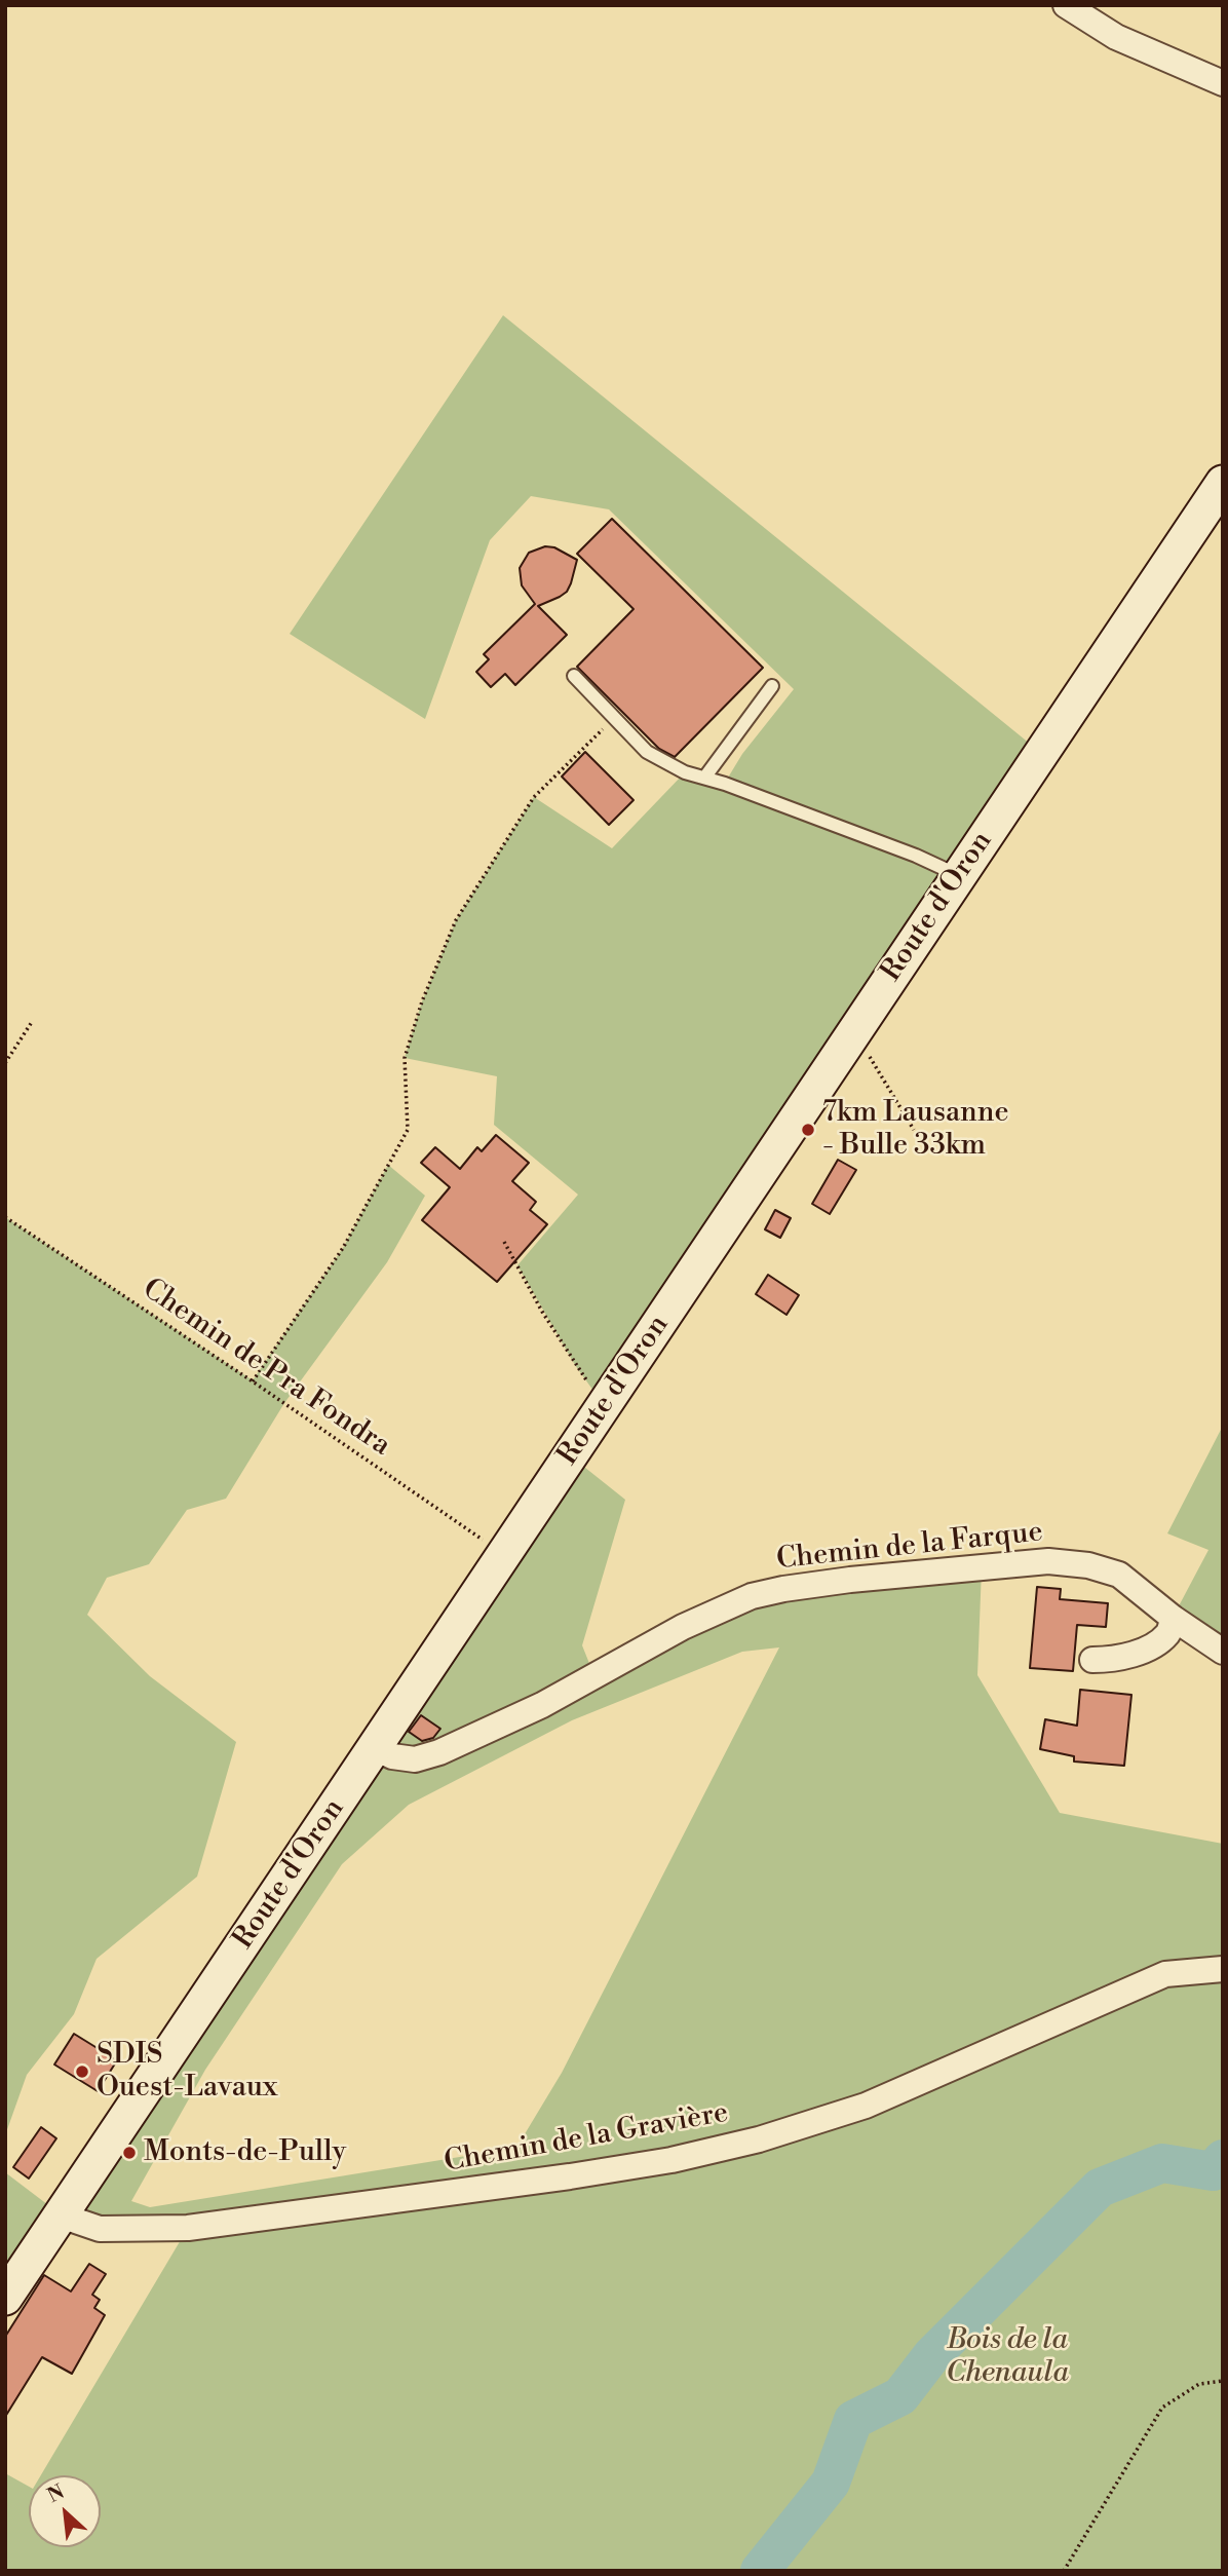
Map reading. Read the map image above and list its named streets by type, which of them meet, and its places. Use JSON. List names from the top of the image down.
{
  "streets": {
    "main road": ["Route d'Oron"],
    "street": ["Chemin de la Farque", "Chemin de la Gravière"],
    "path": ["Chemin de Pra Fondra"]
  },
  "crossings": [
    ["Route d'Oron", "Chemin de Pra Fondra"],
    ["Route d'Oron", "Chemin de la Farque"],
    ["Route d'Oron", "Chemin de la Gravière"]
  ],
  "parks": ["Bois de la Chenaula"],
  "places": ["7km Lausanne - Bulle 33km", "SDIS Ouest-Lavaux", "Monts-de-Pully"],
  "north": "top left"
}
